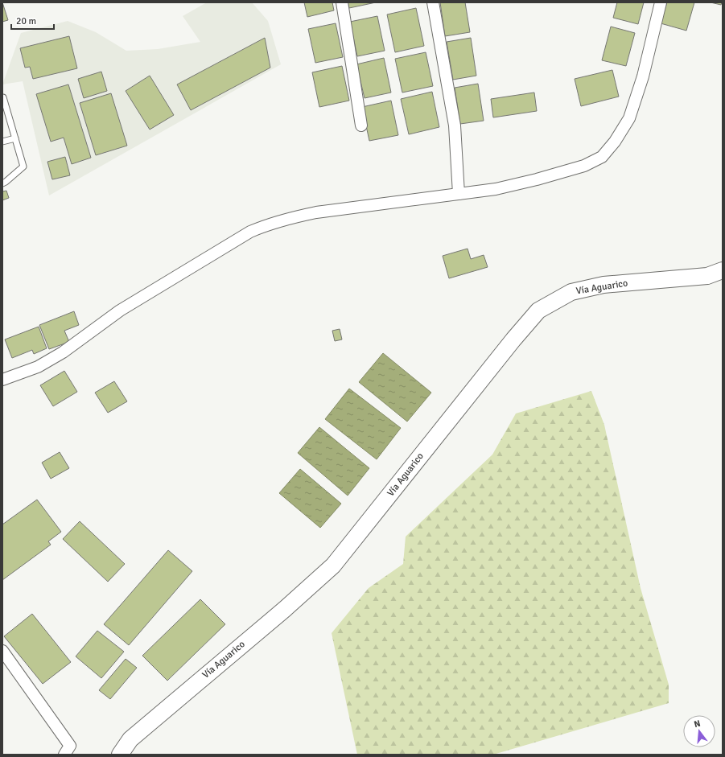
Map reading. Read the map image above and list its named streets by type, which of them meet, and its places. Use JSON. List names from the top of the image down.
{
  "streets": {
    "street": ["Vía Aguarico"]
  },
  "scale_bar": "20 m",
  "north": "top"
}
